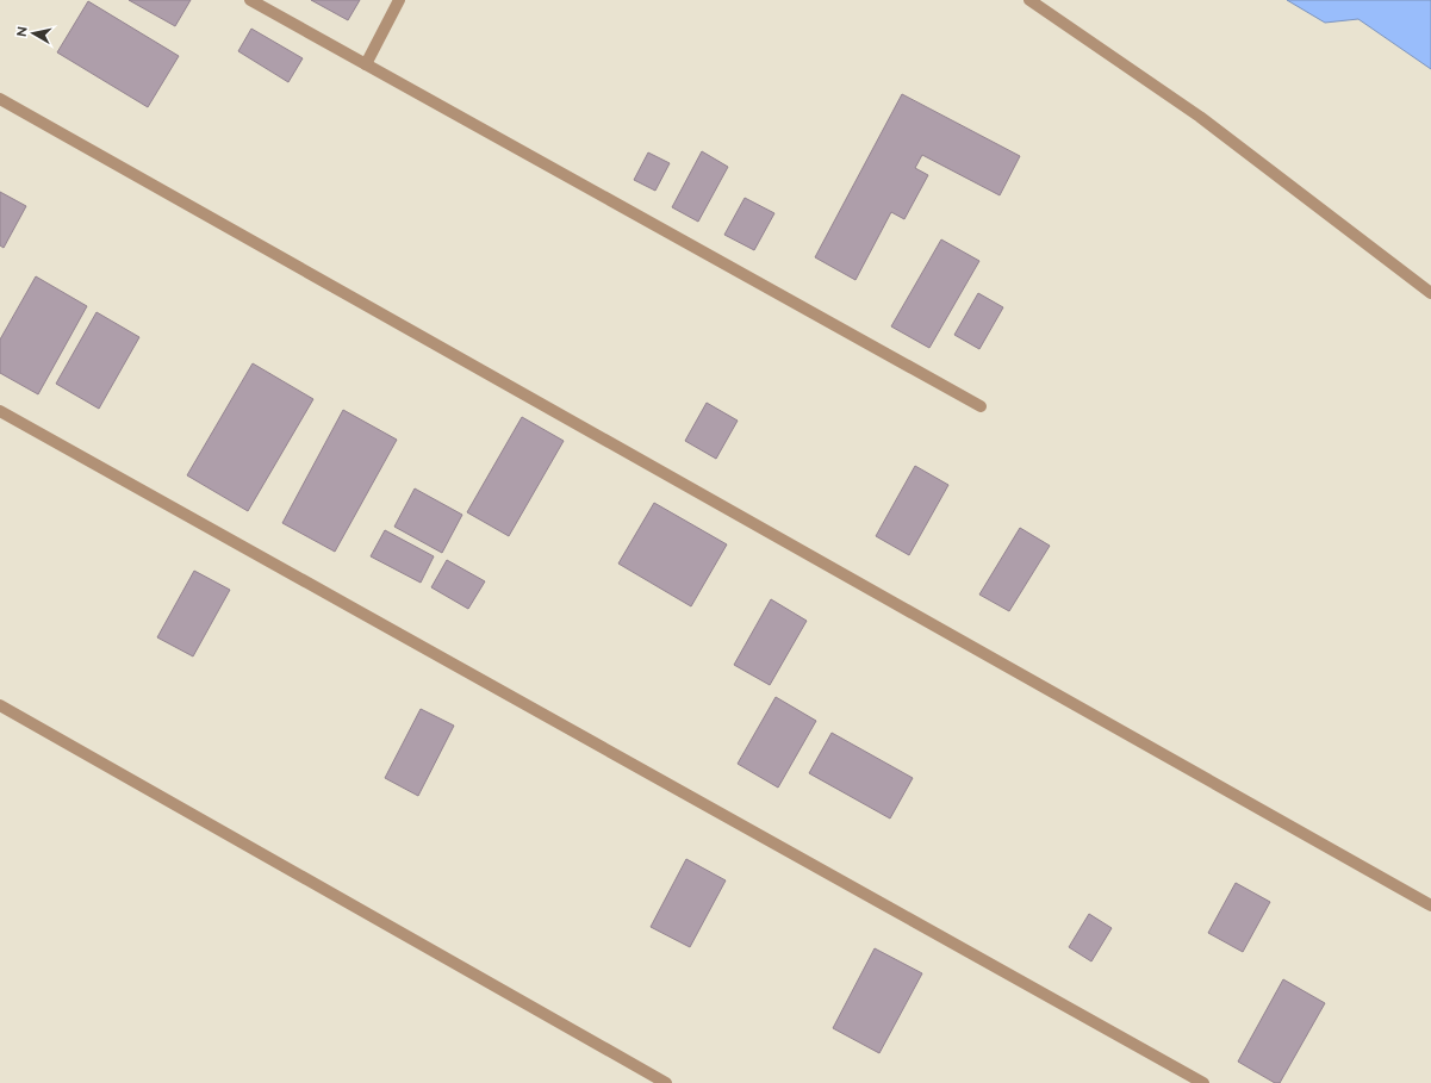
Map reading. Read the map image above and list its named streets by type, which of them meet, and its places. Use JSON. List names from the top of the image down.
{
  "north": "left"
}
